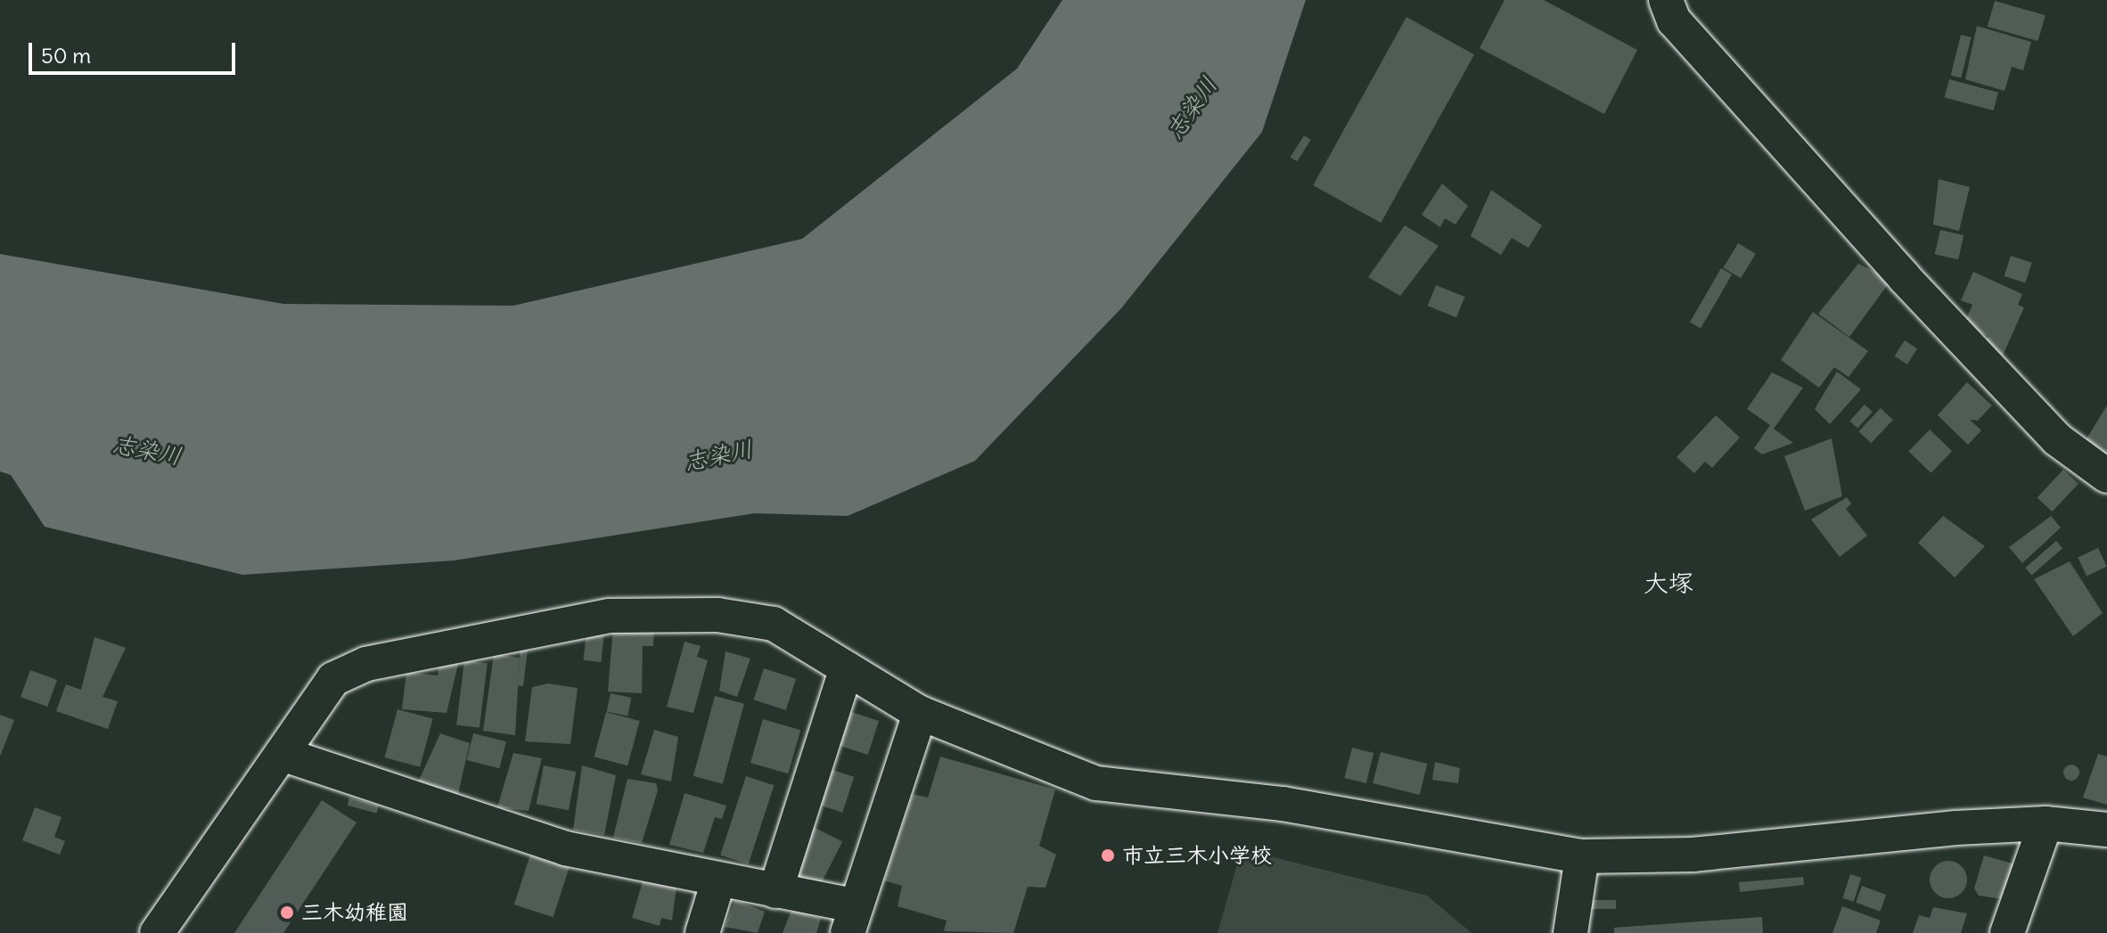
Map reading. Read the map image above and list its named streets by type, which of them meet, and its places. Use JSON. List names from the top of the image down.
{
  "districts": ["大塚"],
  "water": ["志染川"],
  "places": ["市立三木小学校", "三木幼稚園"],
  "scale_bar": "50 m"
}
